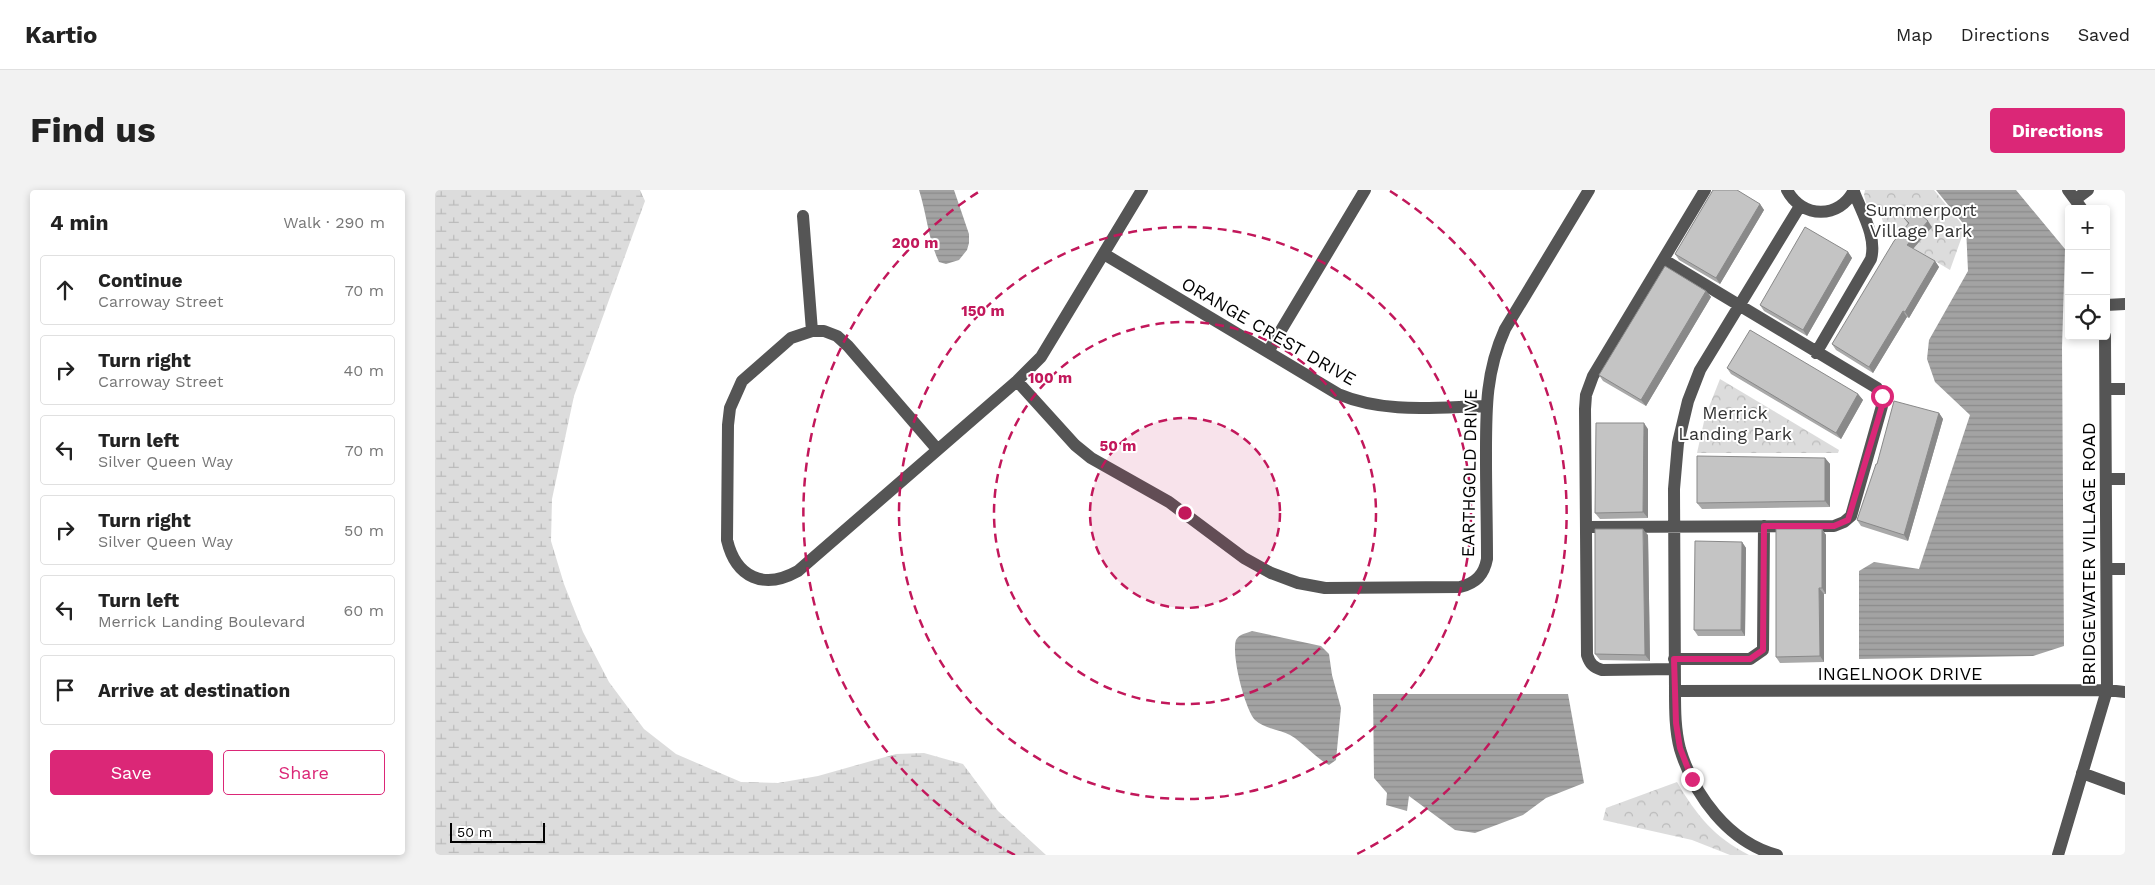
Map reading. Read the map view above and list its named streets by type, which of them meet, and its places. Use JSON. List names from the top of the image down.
{
  "streets": {
    "street": [
      "ORANGE CREST DRIVE",
      "EARTHGOLD DRIVE",
      "BRIDGEWATER VILLAGE ROAD",
      "INGELNOOK DRIVE"
    ]
  },
  "crossings": [
    ["ORANGE CREST DRIVE", "EARTHGOLD DRIVE"],
    ["BRIDGEWATER VILLAGE ROAD", "INGELNOOK DRIVE"]
  ],
  "parks": ["Summerport Village Park", "Merrick Landing Park"],
  "scale_bar": "50 m",
  "page": {
    "header": "Kartio",
    "nav": ["Map", "Directions", "Saved"],
    "buttons": [
      "Directions",
      ["Save", "Share"]
    ],
    "title": "Find us",
    "heading": ["4 min", "Walk · 290 m"],
    "map_buttons": ["+", "−"],
    "list": [
      ["Continue", "Carroway Street", "70 m"],
      ["Turn right", "Carroway Street", "40 m"],
      ["Turn left", "Silver Queen Way", "70 m"],
      ["Turn right", "Silver Queen Way", "50 m"],
      ["Turn left", "Merrick Landing Boulevard", "60 m"],
      "Arrive at destination"
    ],
    "scale": "50 m"
  },
  "rings": [
    "200 m",
    "150 m",
    "100 m",
    "50 m"
  ]
}
